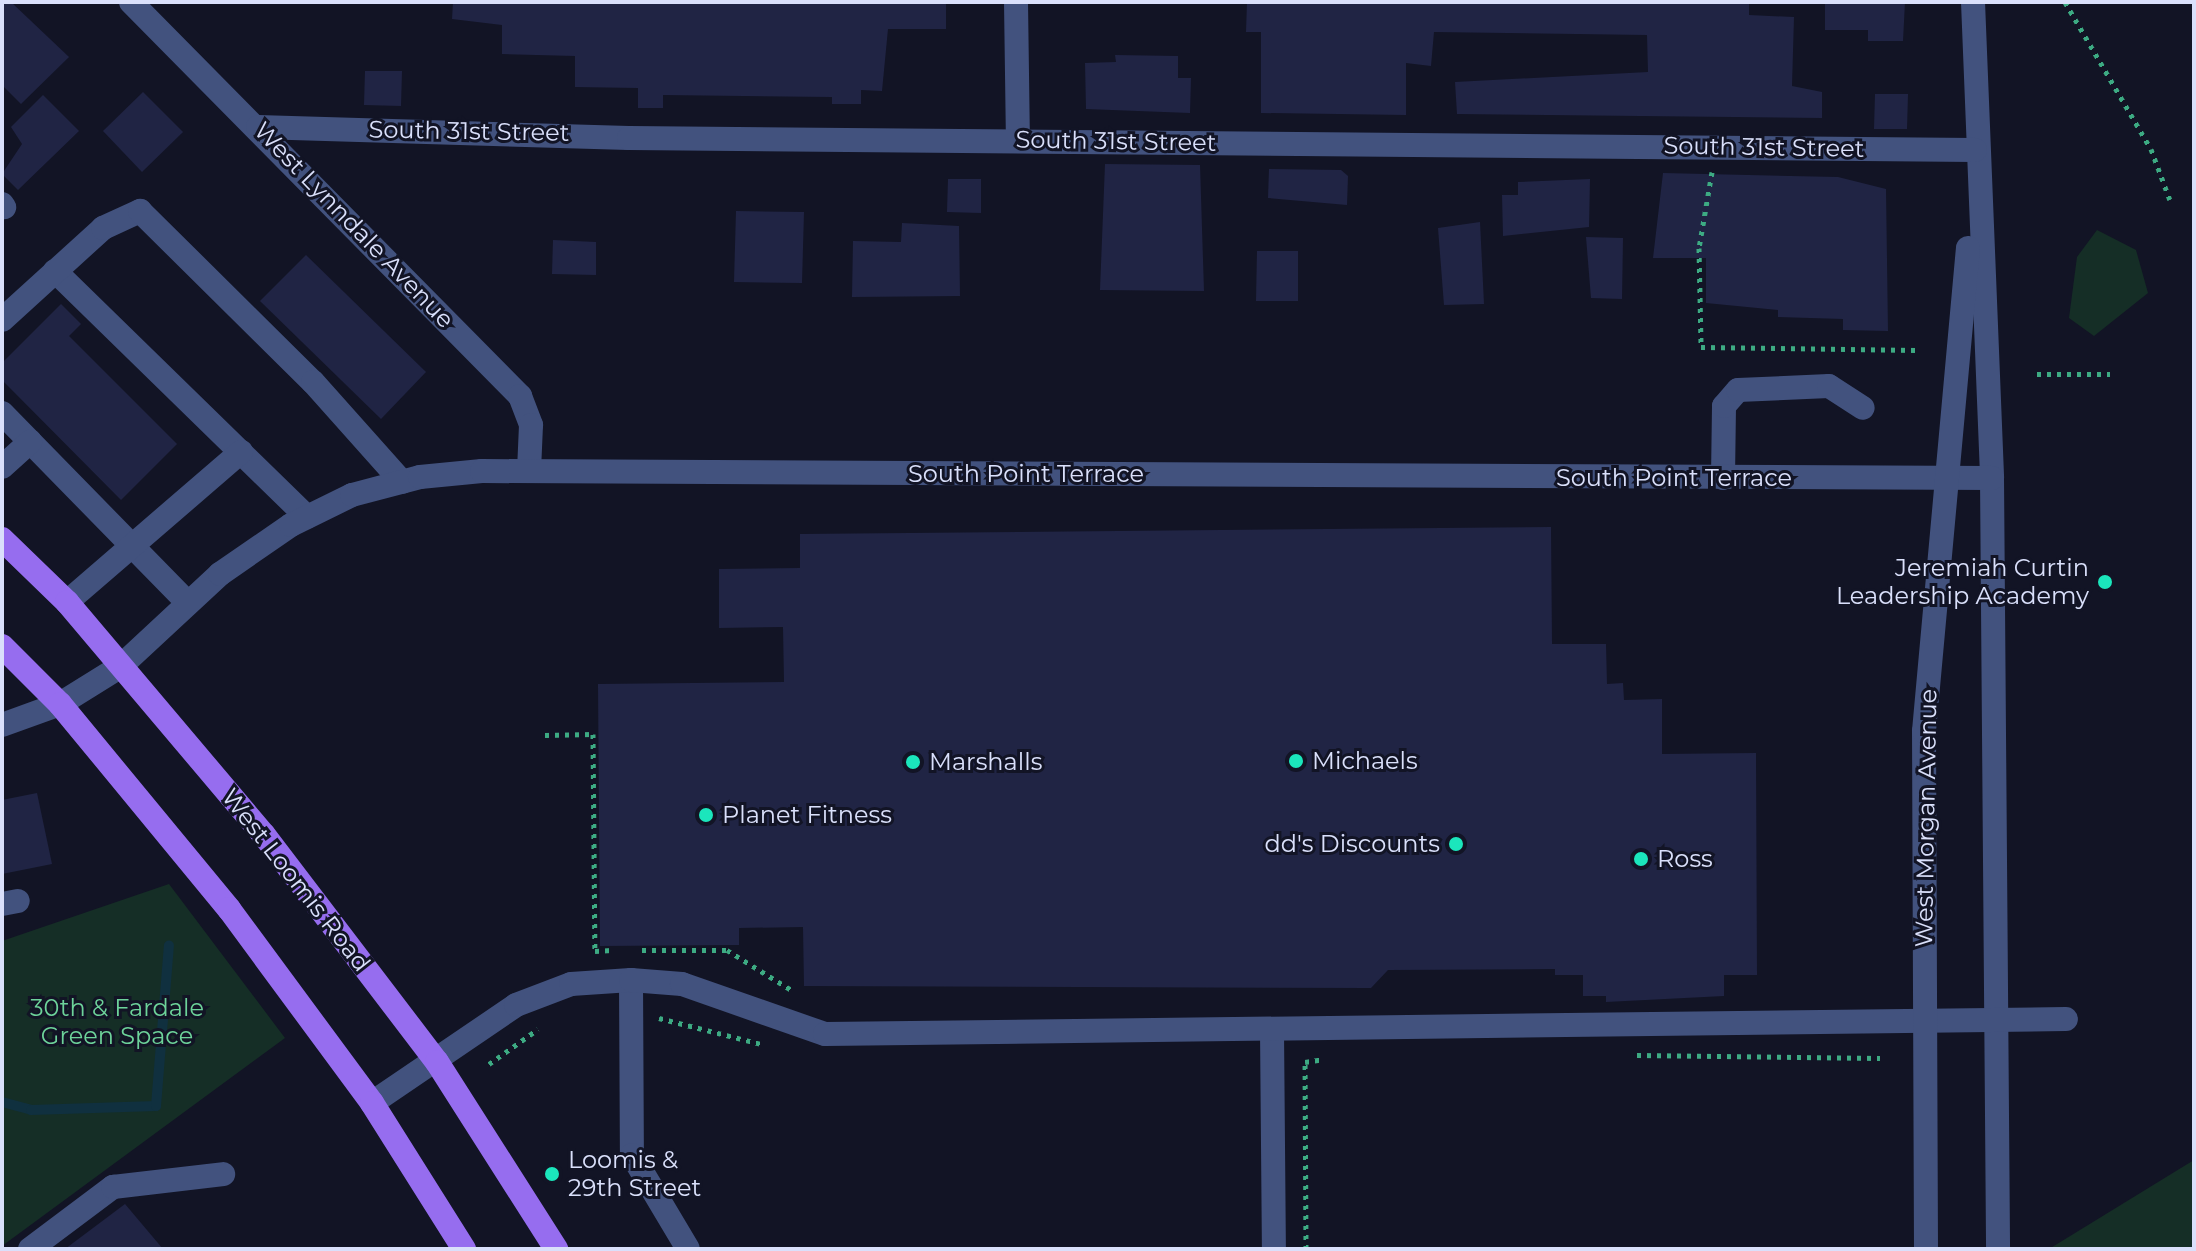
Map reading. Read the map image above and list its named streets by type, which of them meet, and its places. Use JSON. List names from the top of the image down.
{
  "streets": {
    "main road": ["West Loomis Road"],
    "street": [
      "South 31st Street",
      "West Lynndale Avenue",
      "South Point Terrace",
      "West Morgan Avenue"
    ]
  },
  "crossings": [
    ["South 31st Street", "West Lynndale Avenue"],
    ["South 31st Street", "West Morgan Avenue"],
    ["West Lynndale Avenue", "South Point Terrace"],
    ["South Point Terrace", "West Morgan Avenue"],
    ["South Point Terrace", "West Loomis Road"]
  ],
  "parks": ["30th & Fardale Green Space"],
  "places": [
    "Jeremiah Curtin Leadership Academy",
    "Michaels",
    "Marshalls",
    "Planet Fitness",
    "dd's Discounts",
    "Ross",
    "Loomis & 29th Street"
  ]
}
